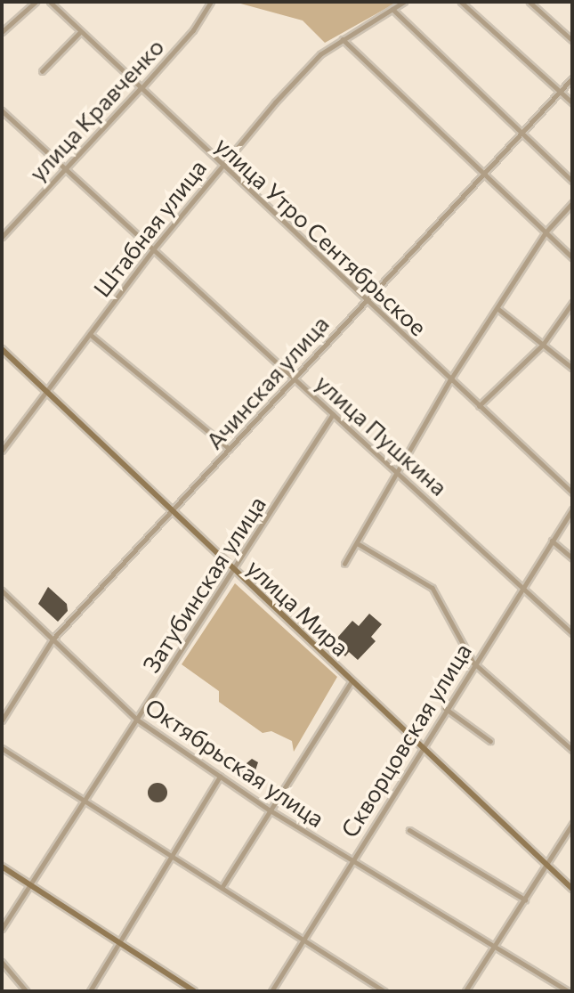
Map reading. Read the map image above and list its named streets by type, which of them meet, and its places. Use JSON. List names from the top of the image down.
{
  "streets": {
    "main road": ["улица Мира"],
    "street": [
      "улица Кравченко",
      "Штабная улица",
      "улица Утро Сентябрьское",
      "Ачинская улица",
      "улица Пушкина",
      "Затубинская улица",
      "Скворцовская улица",
      "Октябрьская улица"
    ]
  },
  "crossings": [
    ["улица Кравченко", "улица Утро Сентябрьское"],
    ["улица Кравченко", "улица Пушкина"],
    ["Штабная улица", "улица Утро Сентябрьское"],
    ["Штабная улица", "улица Пушкина"],
    ["Штабная улица", "улица Мира"],
    ["улица Утро Сентябрьское", "Ачинская улица"],
    ["Ачинская улица", "улица Пушкина"],
    ["Ачинская улица", "улица Мира"],
    ["Ачинская улица", "Октябрьская улица"],
    ["улица Пушкина", "Затубинская улица"],
    ["улица Пушкина", "Скворцовская улица"],
    ["Затубинская улица", "улица Мира"],
    ["Затубинская улица", "Октябрьская улица"],
    ["улица Мира", "Скворцовская улица"],
    ["Скворцовская улица", "Октябрьская улица"]
  ]
}
